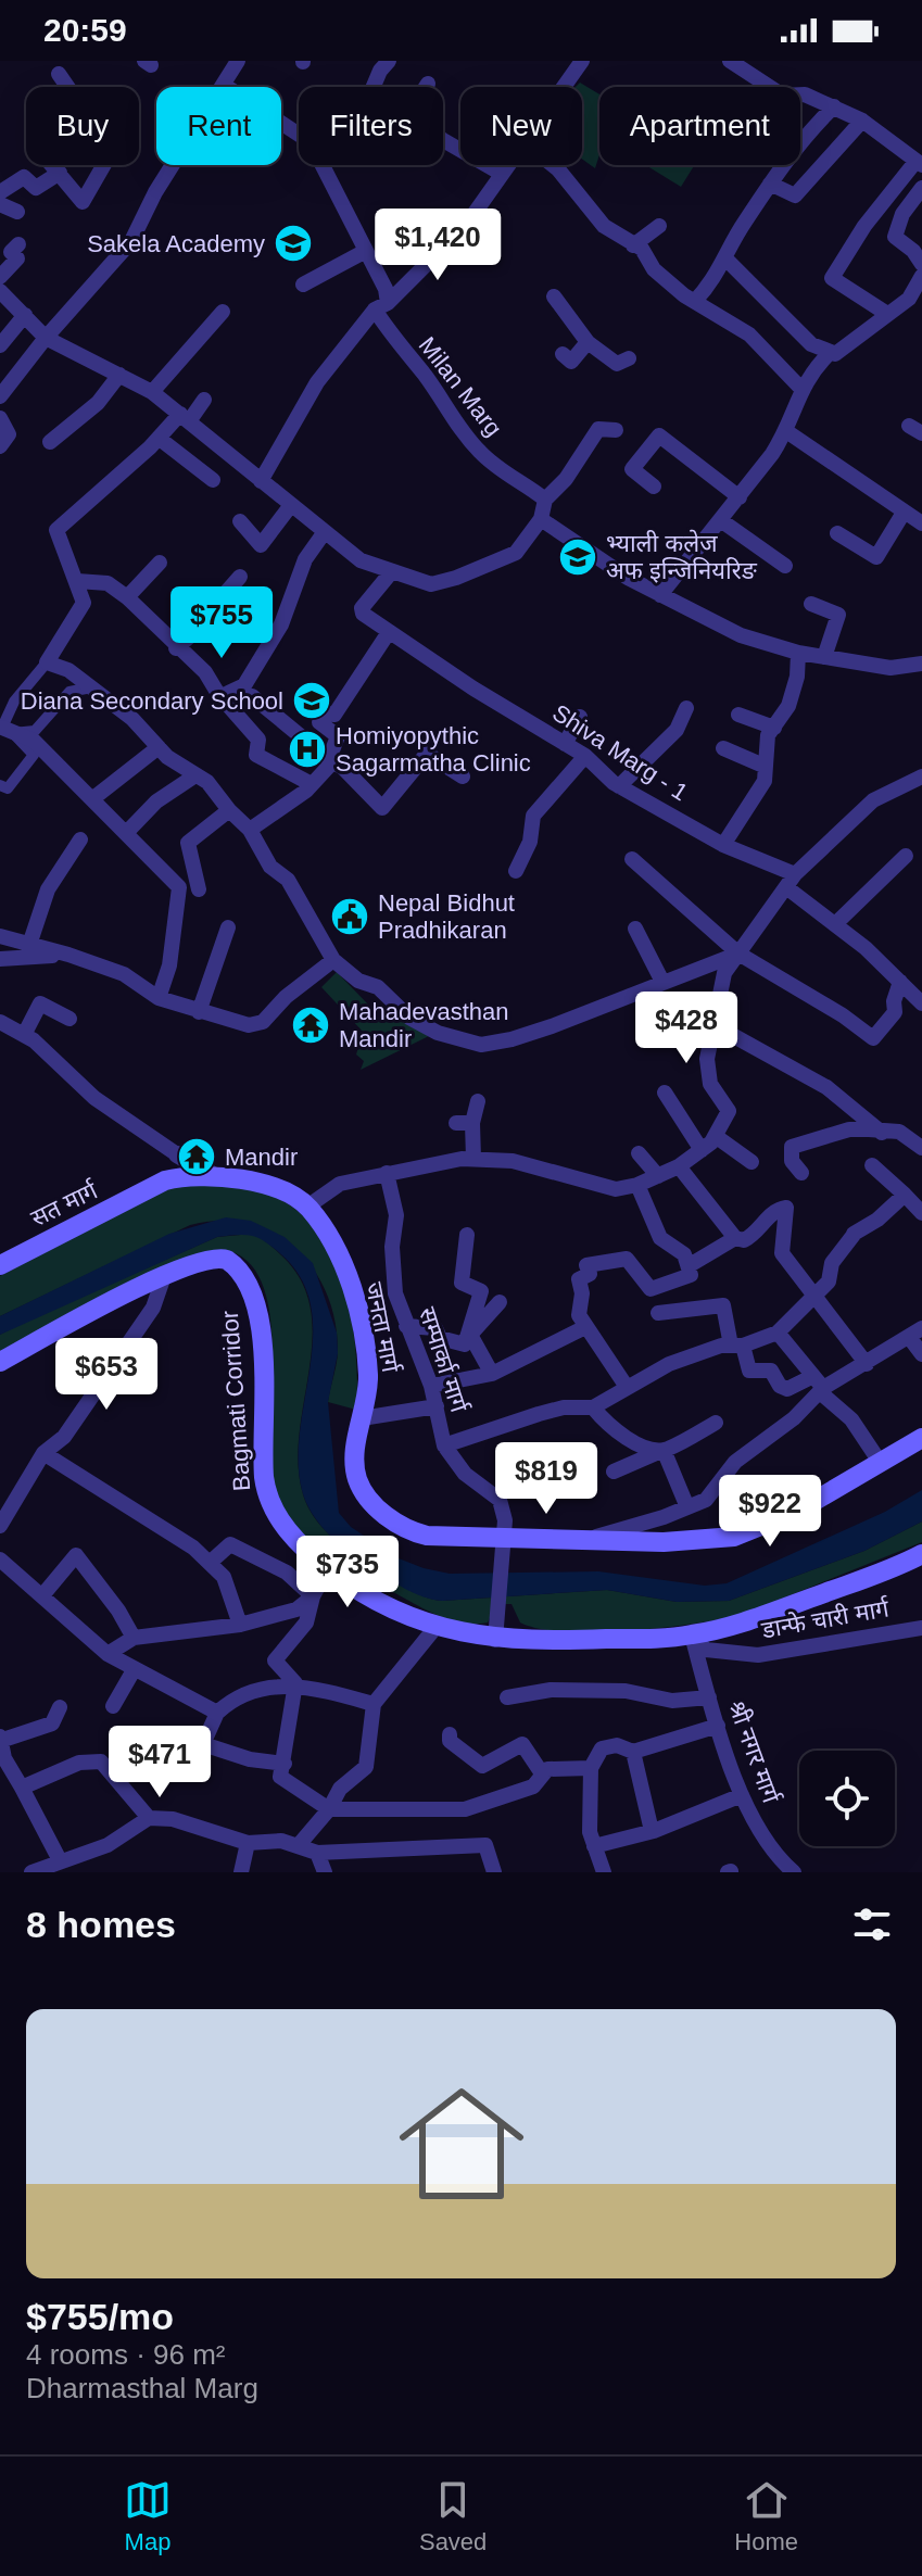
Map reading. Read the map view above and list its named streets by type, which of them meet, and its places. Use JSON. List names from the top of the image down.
{
  "streets": {
    "main road": ["सत मार्ग", "जनता मार्ग", "Bagmati Corridor"],
    "street": [
      "Milan Marg",
      "Shiva Marg - 1",
      "सम्पार्का मार्ग",
      "डान्फे चारी मार्ग",
      "श्री नगर मार्ग"
    ]
  },
  "crossings": [
    ["जनता मार्ग", "सम्पार्का मार्ग"],
    ["सम्पार्का मार्ग", "Bagmati Corridor"],
    ["Bagmati Corridor", "डान्फे चारी मार्ग"],
    ["Bagmati Corridor", "श्री नगर मार्ग"],
    ["डान्फे चारी मार्ग", "श्री नगर मार्ग"]
  ],
  "places": {
    "school or university": ["Sakela Academy", "भ्याली कलेज अफ इन्जिनियरिङ", "Diana Secondary School"],
    "hospital": ["Homiyopythic Sagarmatha Clinic"],
    "public building": ["Nepal Bidhut Pradhikaran"],
    "temple": ["Mahadevasthan Mandir", "Mandir"]
  },
  "page": {
    "status": "20:59",
    "chip": [
      "Buy",
      "Rent",
      "Filters",
      "New",
      "Apartment"
    ],
    "price": [
      "$1,420",
      "$755",
      "$428",
      "$653",
      "$819",
      "$922",
      "$735",
      "$471"
    ],
    "heading": "8 homes",
    "list": [
      {
        "name": "$755/mo",
        "note": "4 rooms · 96 m² · Dharmasthal Marg"
      }
    ],
    "tabs": ["Map", "Saved", "Home"]
  }
}
